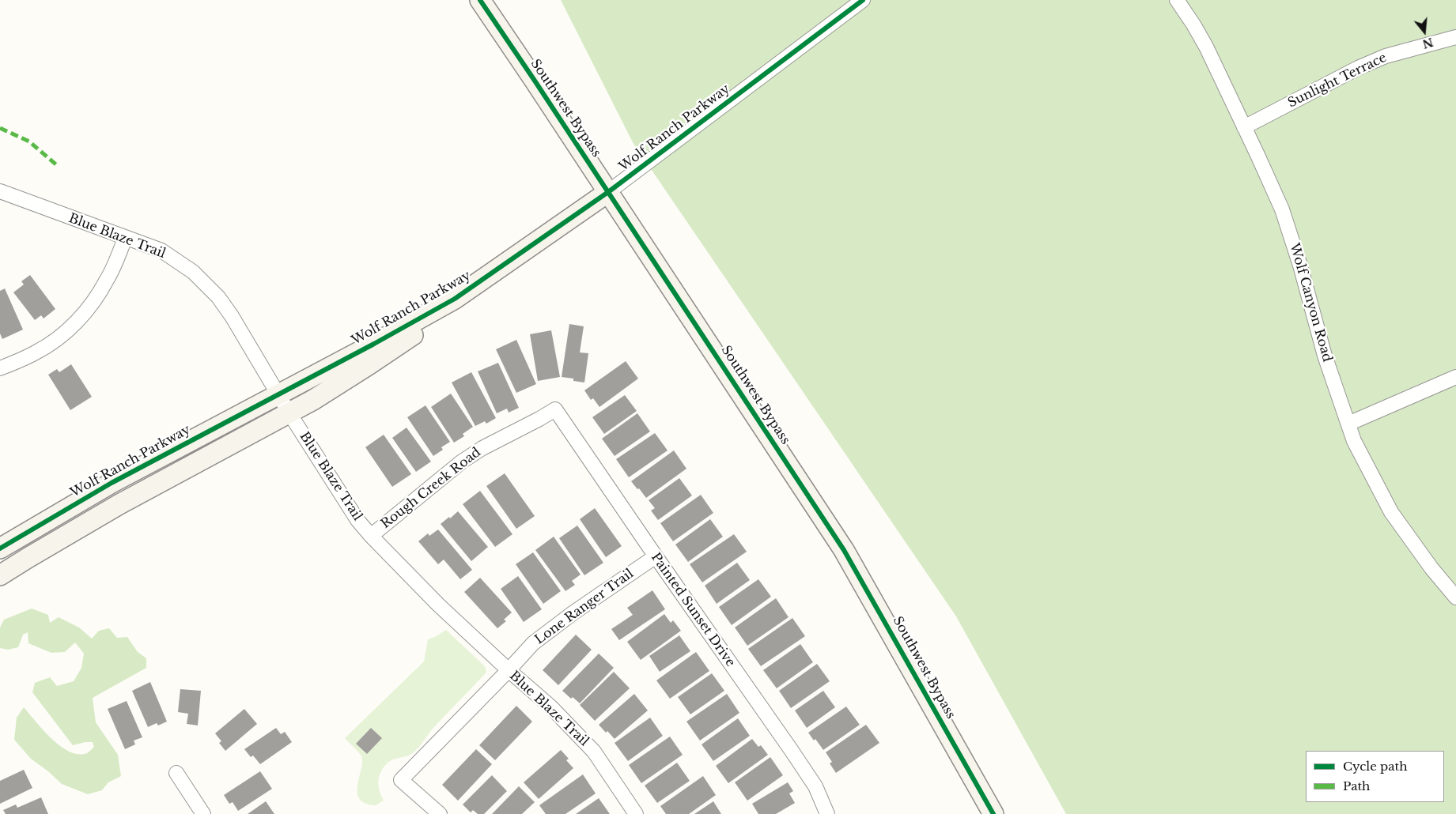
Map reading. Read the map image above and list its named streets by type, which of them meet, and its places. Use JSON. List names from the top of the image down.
{
  "streets": {
    "street": [
      "Sunlight Terrace",
      "Southwest Bypass",
      "Wolf Ranch Parkway",
      "Blue Blaze Trail",
      "Wolf Canyon Road",
      "Rough Creek Road",
      "Lone Ranger Trail",
      "Painted Sunset Drive"
    ]
  },
  "crossings": [
    ["Sunlight Terrace", "Wolf Canyon Road"],
    ["Southwest Bypass", "Wolf Ranch Parkway"],
    ["Wolf Ranch Parkway", "Blue Blaze Trail"],
    ["Blue Blaze Trail", "Rough Creek Road"],
    ["Blue Blaze Trail", "Lone Ranger Trail"],
    ["Rough Creek Road", "Painted Sunset Drive"],
    ["Lone Ranger Trail", "Painted Sunset Drive"]
  ],
  "legend": ["Cycle path", "Path"],
  "north": "bottom"
}
